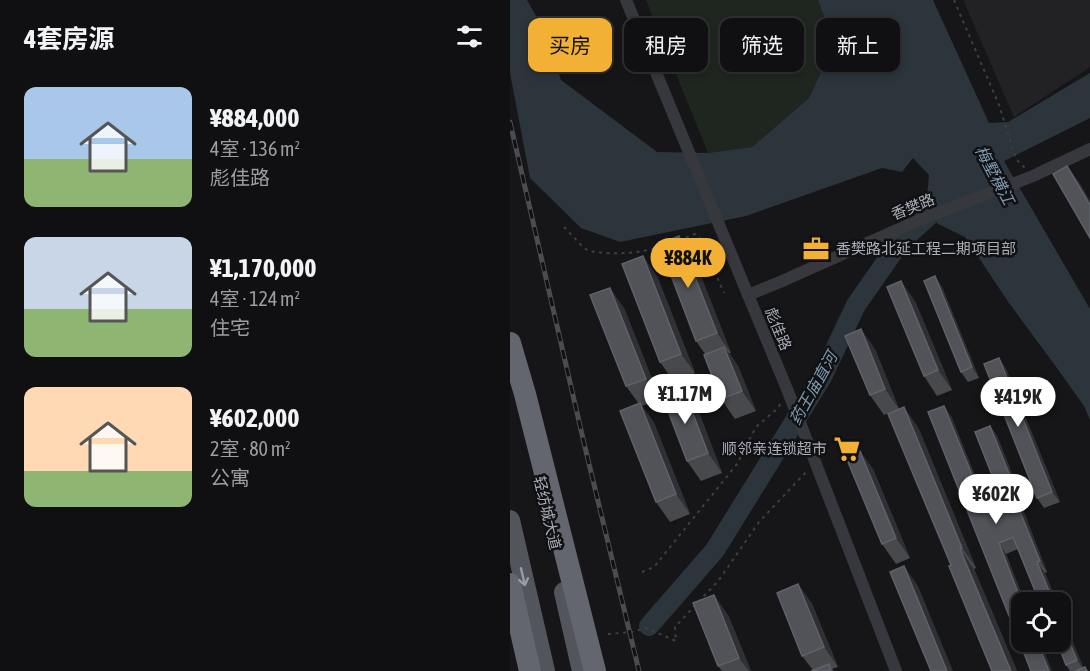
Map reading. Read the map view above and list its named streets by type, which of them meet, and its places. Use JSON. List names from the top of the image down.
{
  "streets": {
    "main road": ["轻纺城大道"],
    "street": ["香樊路", "彪佳路"]
  },
  "crossings": [
    ["香樊路", "彪佳路"]
  ],
  "water": ["梅墅横江", "药王庙直河"],
  "places": {
    "office": ["香樊路北延工程二期项目部"],
    "supermarket": ["顺邻亲连锁超市"]
  },
  "page": {
    "heading": "4套房源",
    "chip": [
      "买房",
      "租房",
      "筛选",
      "新上"
    ],
    "list": [
      {
        "name": "¥884,000",
        "note": "4室 · 136 m² · 彪佳路"
      },
      {
        "name": "¥1,170,000",
        "note": "4室 · 124 m² · 住宅"
      },
      {
        "name": "¥602,000",
        "note": "2室 · 80 m² · 公寓"
      }
    ],
    "price": [
      "¥884K",
      "¥1.17M",
      "¥419K",
      "¥602K"
    ]
  }
}
